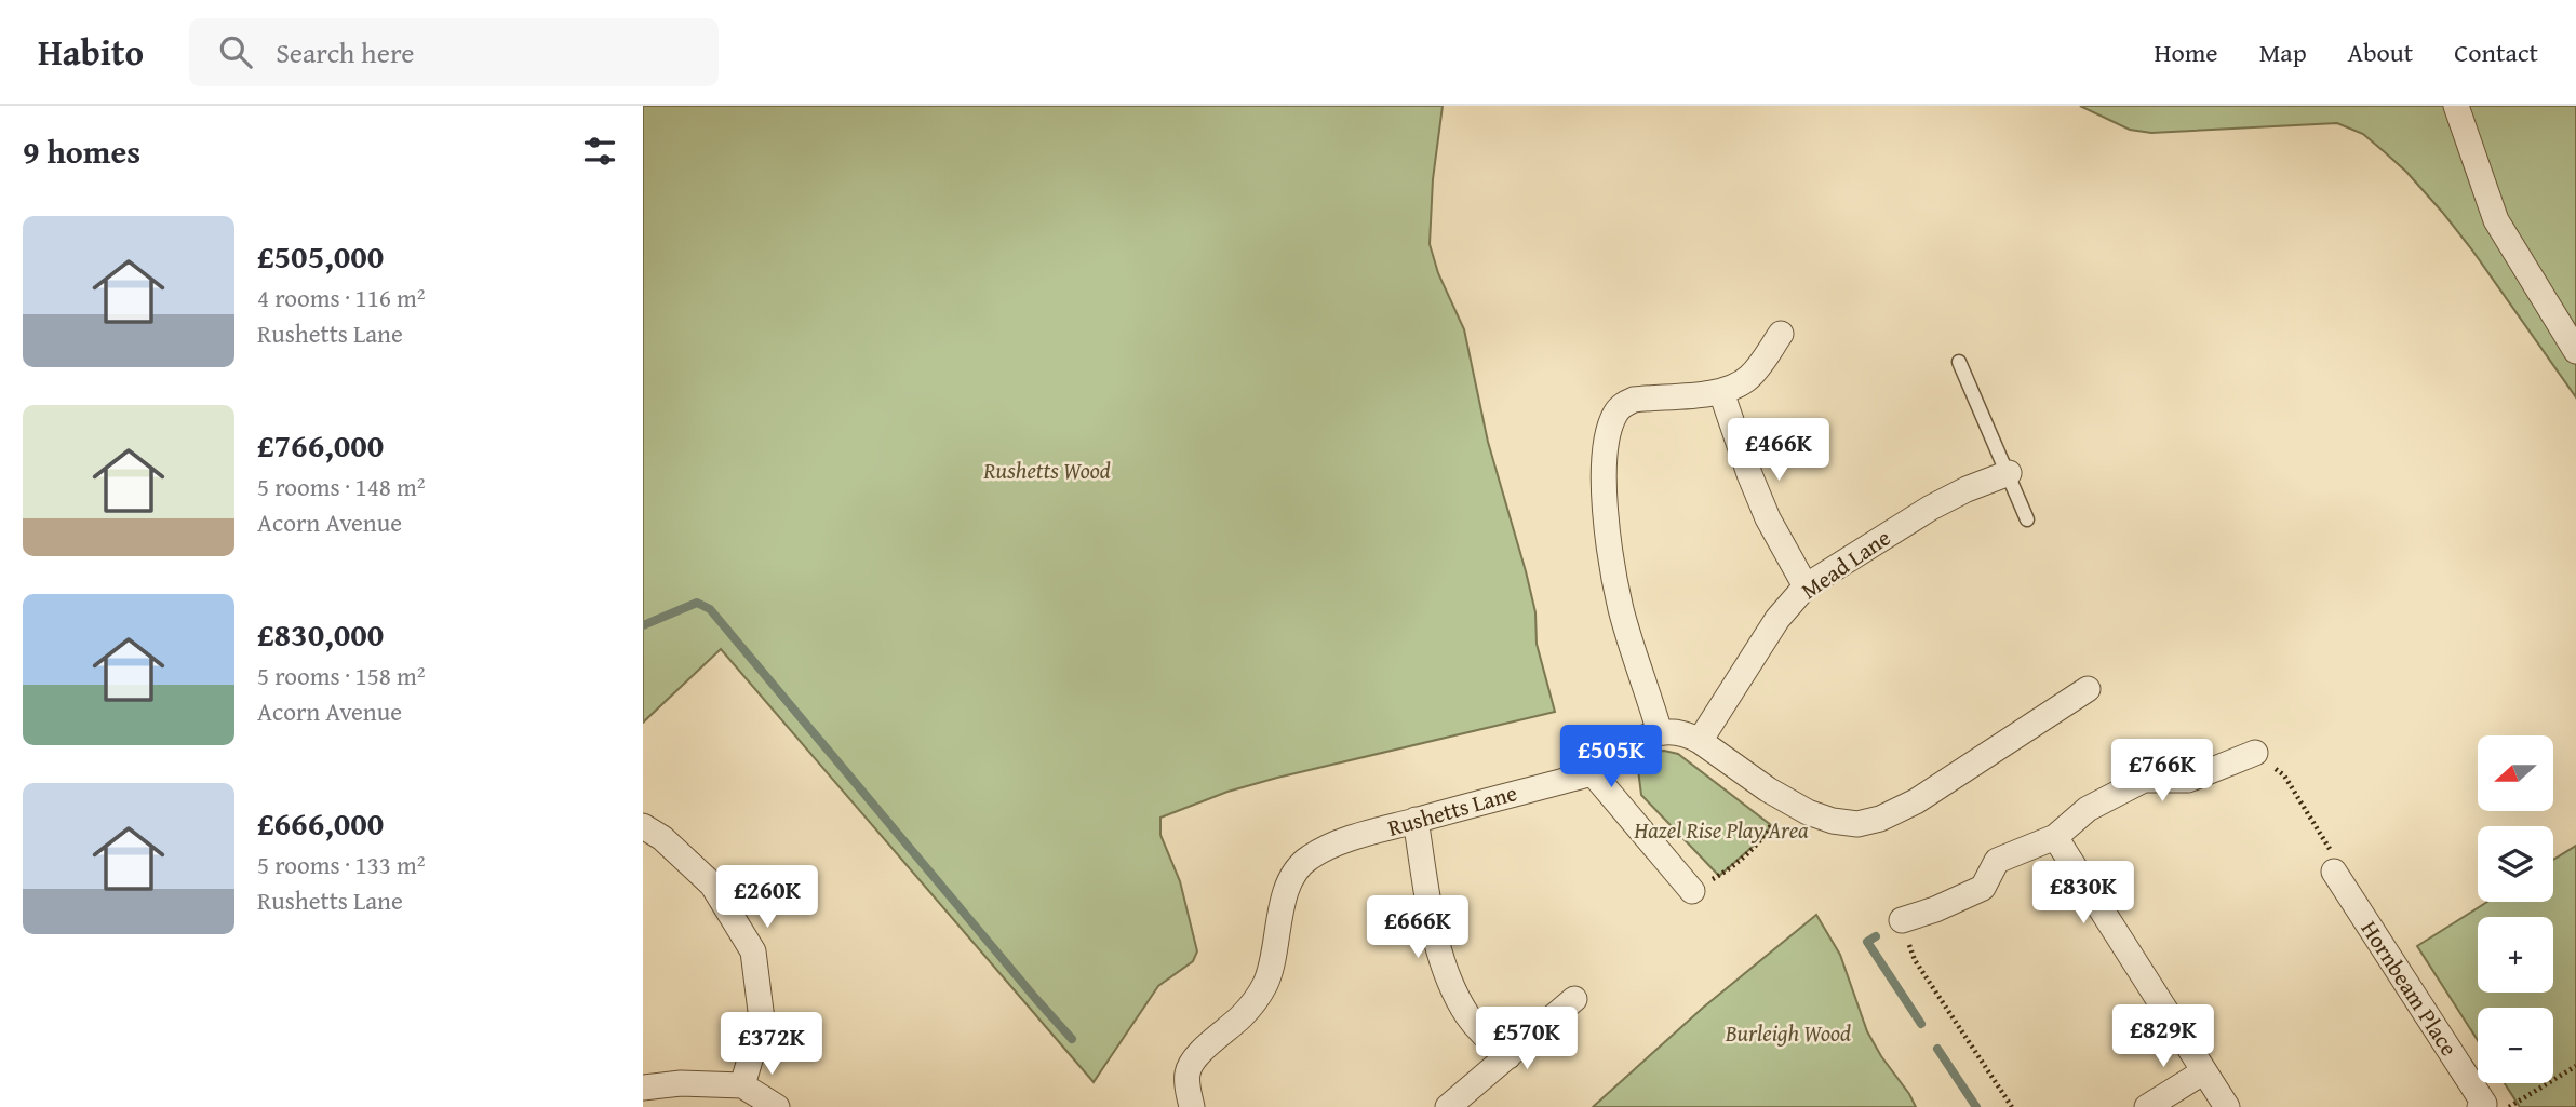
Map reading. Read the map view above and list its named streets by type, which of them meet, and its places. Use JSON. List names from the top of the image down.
{
  "streets": {
    "street": ["Mead Lane", "Rushetts Lane", "Hornbeam Place"]
  },
  "parks": ["Rushetts Wood", "Hazel Rise Play Area", "Burleigh Wood"],
  "north": "left",
  "page": {
    "header": "Habito",
    "search": "Search here",
    "nav": [
      "Home",
      "Map",
      "About",
      "Contact"
    ],
    "heading": "9 homes",
    "list": [
      {
        "name": "£505,000",
        "note": "4 rooms · 116 m² · Rushetts Lane"
      },
      {
        "name": "£766,000",
        "note": "5 rooms · 148 m² · Acorn Avenue"
      },
      {
        "name": "£830,000",
        "note": "5 rooms · 158 m² · Acorn Avenue"
      },
      {
        "name": "£666,000",
        "note": "5 rooms · 133 m² · Rushetts Lane"
      }
    ],
    "price": [
      "£466K",
      "£505K",
      "£766K",
      "£830K",
      "£260K",
      "£666K",
      "£829K",
      "£570K",
      "£372K"
    ],
    "map_buttons": ["+", "−"]
  }
}
